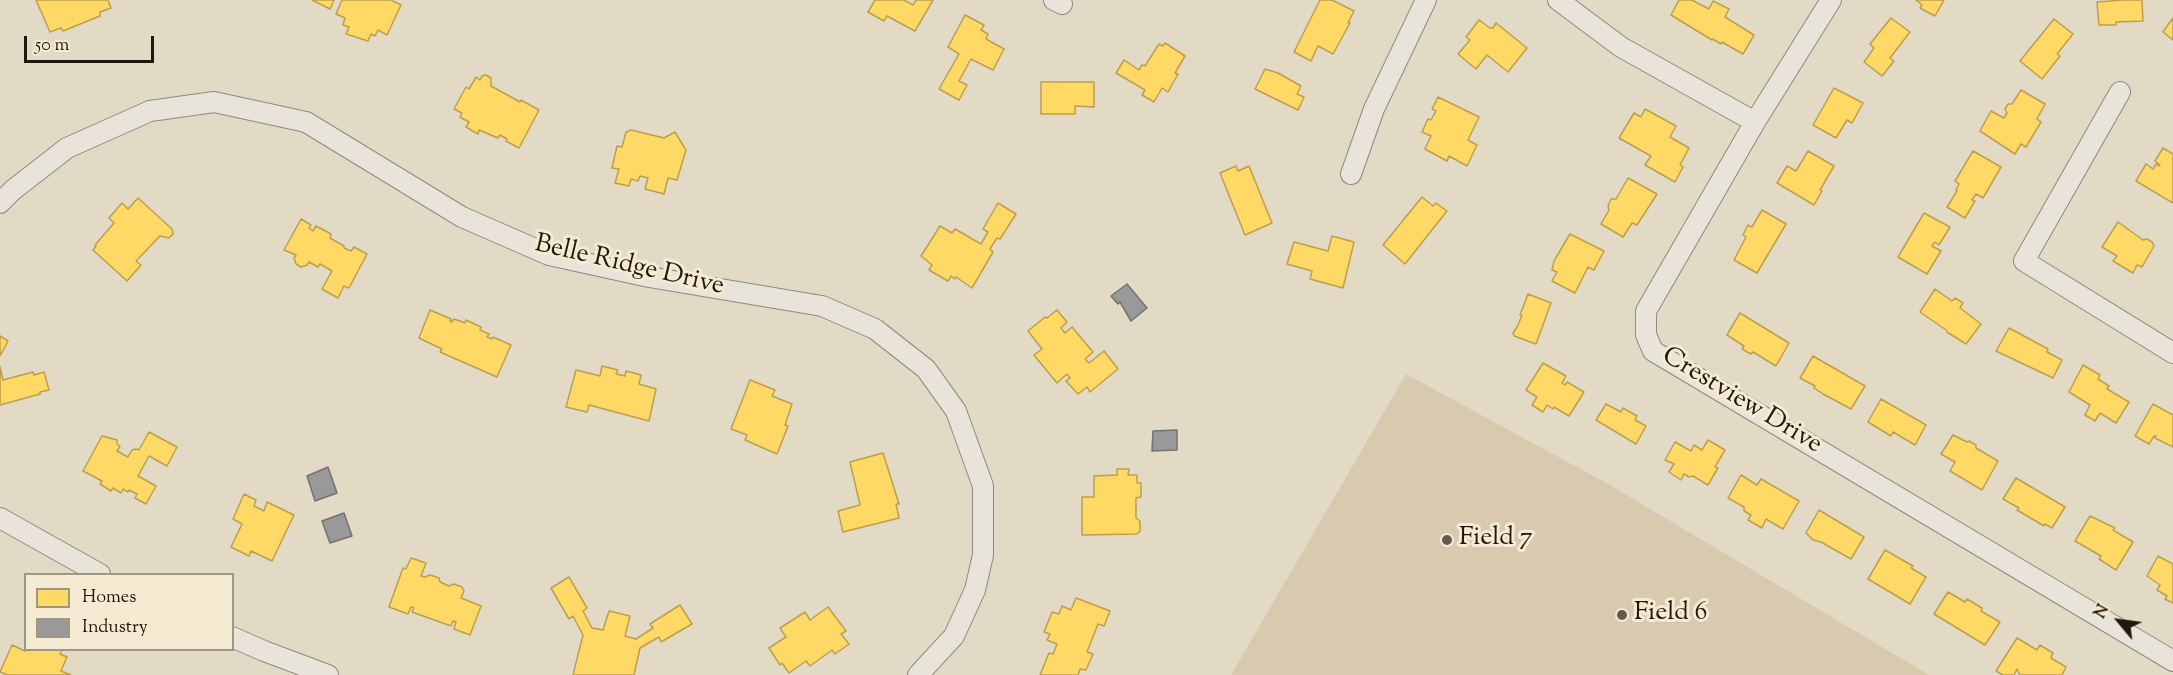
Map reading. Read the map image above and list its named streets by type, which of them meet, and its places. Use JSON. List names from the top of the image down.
{
  "streets": {
    "street": ["Belle Ridge Drive", "Crestview Drive"]
  },
  "places": ["Field 7", "Field 6"],
  "legend": ["Homes", "Industry"],
  "scale_bar": "50 m",
  "north": "top left"
}
